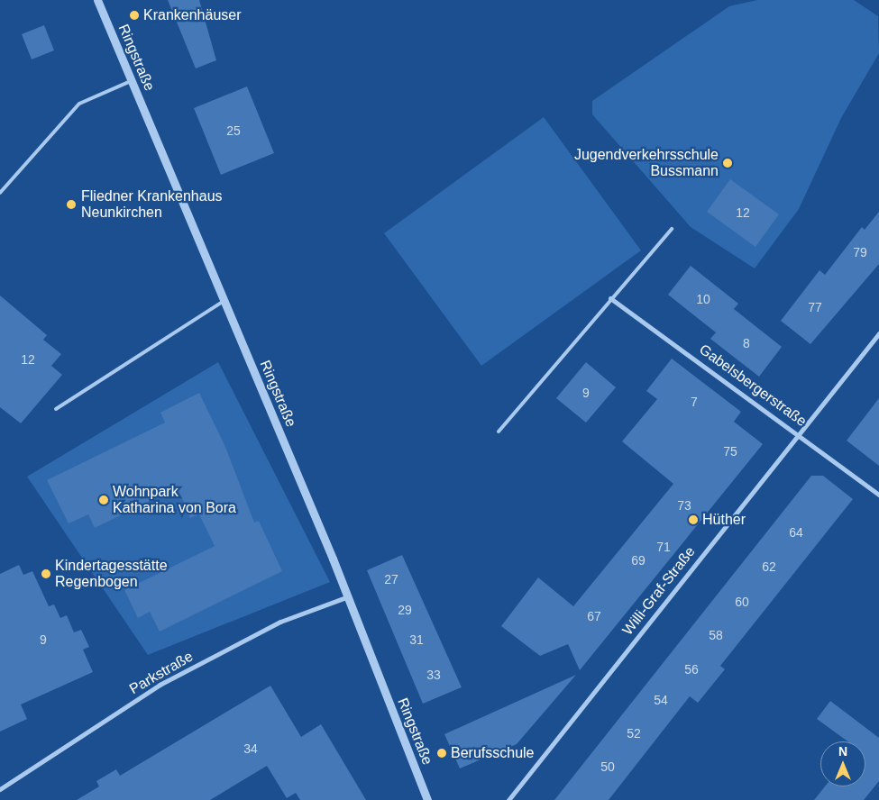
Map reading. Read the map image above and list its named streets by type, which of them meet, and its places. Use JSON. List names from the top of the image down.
{
  "streets": {
    "street": [
      "Ringstraße",
      "Gabelsbergerstraße",
      "Willi-Graf-Straße",
      "Parkstraße"
    ]
  },
  "crossings": [
    ["Ringstraße", "Parkstraße"],
    ["Gabelsbergerstraße", "Willi-Graf-Straße"]
  ],
  "places": [
    "Krankenhäuser",
    "Jugendverkehrsschule Bussmann",
    "Fliedner Krankenhaus Neunkirchen",
    "Wohnpark Katharina von Bora",
    "Hüther",
    "Kindertagesstätte Regenbogen",
    "Berufsschule"
  ],
  "house_numbers": [
    "25",
    "12",
    "79",
    "10",
    "77",
    "8",
    "12",
    "9",
    "7",
    "75",
    "73",
    "64",
    "71",
    "69",
    "62",
    "27",
    "60",
    "29",
    "67",
    "58",
    "9",
    "31",
    "56",
    "33",
    "54",
    "52",
    "34",
    "50"
  ],
  "north": "top"
}
